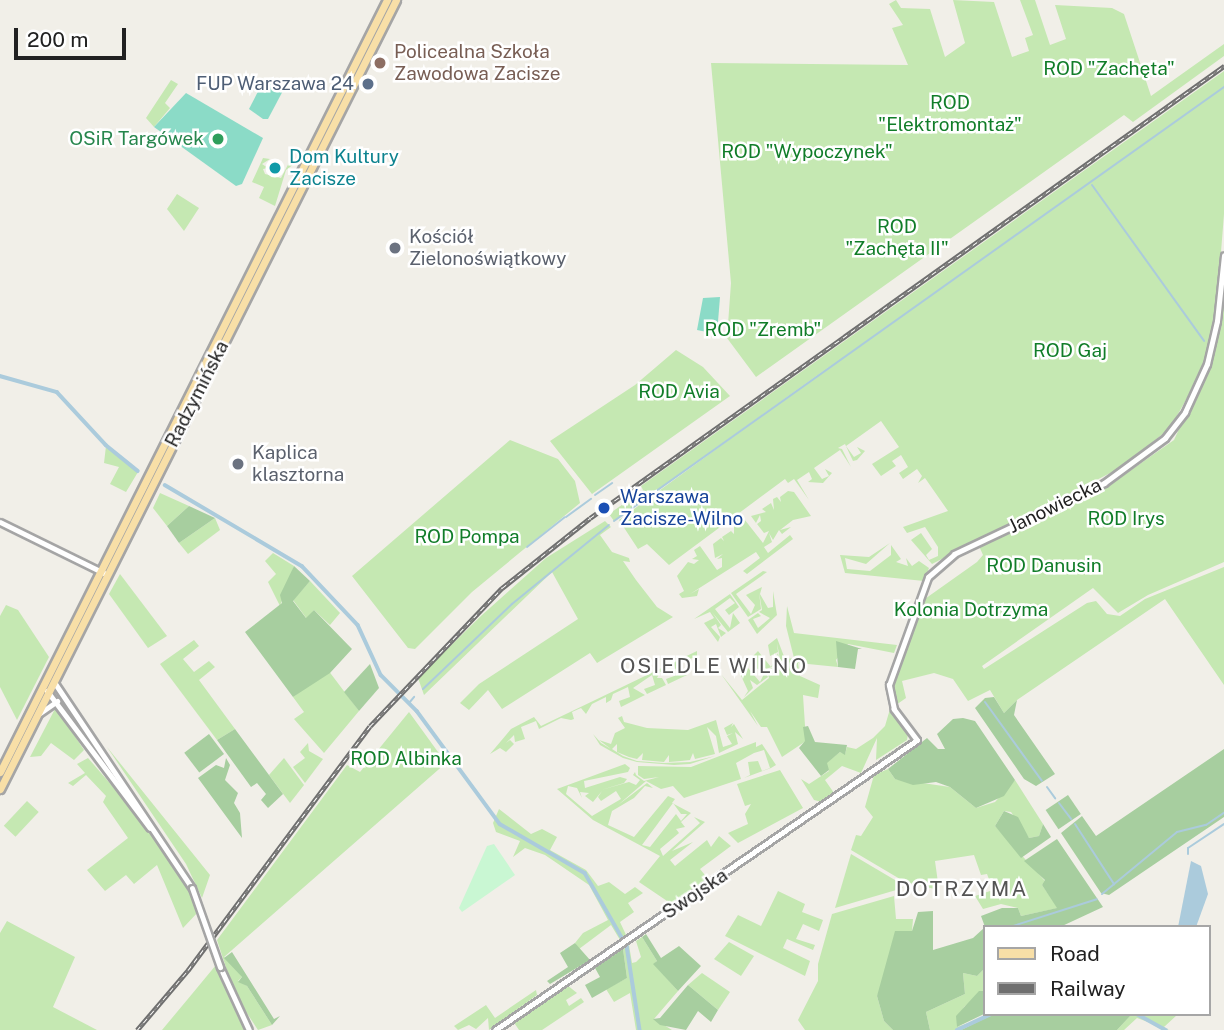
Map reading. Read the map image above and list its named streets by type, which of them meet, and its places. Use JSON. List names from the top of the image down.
{
  "streets": {
    "main road": ["Radzymińska"],
    "street": ["Janowiecka", "Swojska"]
  },
  "crossings": [
    ["Janowiecka", "Swojska"]
  ],
  "districts": ["OSIEDLE WILNO", "DOTRZYMA"],
  "parks": [
    "ROD \"Zachęta\"",
    "ROD \"Elektromontaż\"",
    "ROD \"Wypoczynek\"",
    "ROD \"Zachęta II\"",
    "ROD \"Zremb\"",
    "ROD Gaj",
    "ROD Avia",
    "ROD Irys",
    "ROD Pompa",
    "ROD Danusin",
    "Kolonia Dotrzyma",
    "ROD Albinka"
  ],
  "places": [
    "Policealna Szkoła Zawodowa Zacisze",
    "FUP Warszawa 24",
    "OSiR Targówek",
    "Dom Kultury Zacisze",
    "Kościół Zielonoświątkowy",
    "Kaplica klasztorna",
    "Warszawa Zacisze-Wilno"
  ],
  "legend": ["Road", "Railway"],
  "scale_bar": "200 m"
}
